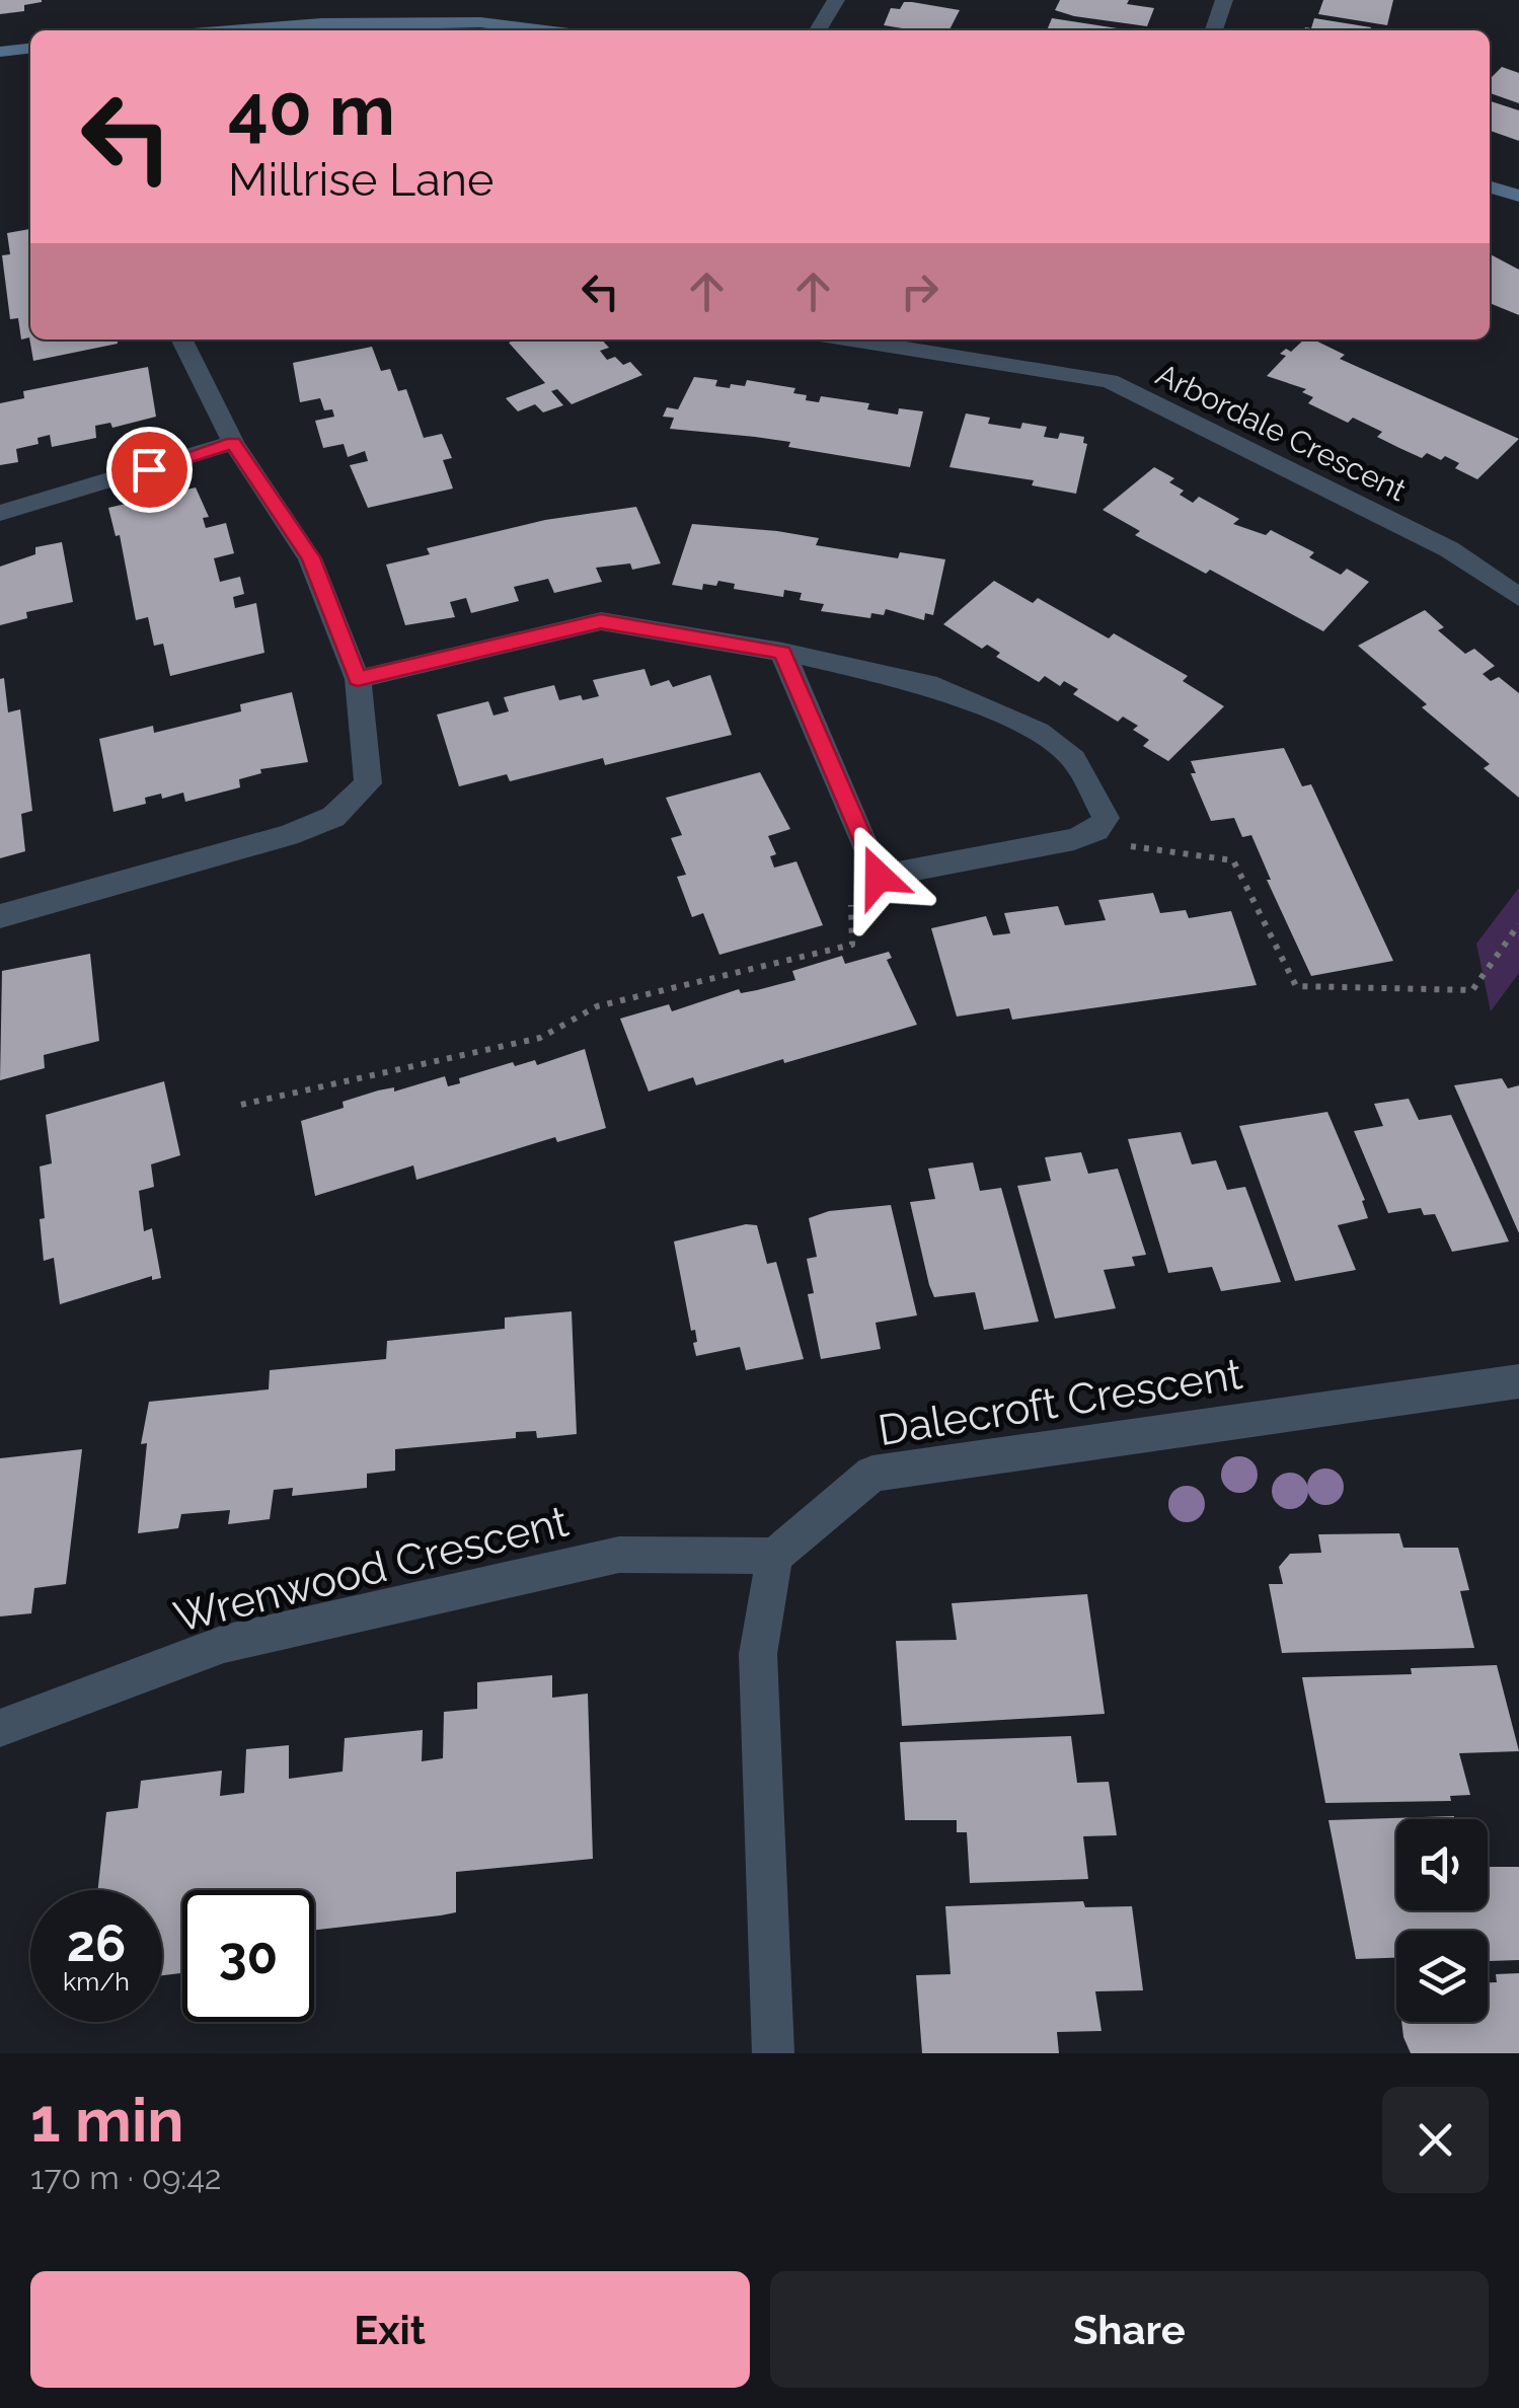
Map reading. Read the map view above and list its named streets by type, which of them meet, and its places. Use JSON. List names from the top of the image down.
{
  "streets": {
    "street": ["Arbordale Crescent", "Dalecroft Crescent", "Wrenwood Crescent"]
  },
  "crossings": [
    ["Dalecroft Crescent", "Wrenwood Crescent"]
  ],
  "page": {
    "turn": ["40 m", "Millrise Lane"],
    "speed": "26 km/h",
    "limit": "30",
    "heading": ["1 min", "170 m · 09:42"],
    "buttons": ["Exit", "Share"]
  }
}
